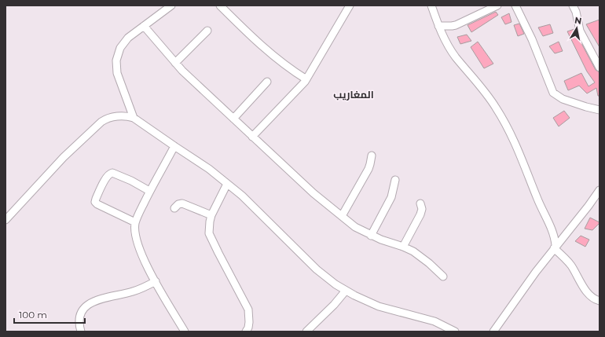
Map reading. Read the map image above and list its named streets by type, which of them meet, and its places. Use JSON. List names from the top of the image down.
{
  "districts": ["المغاريب"],
  "scale_bar": "100 m",
  "north": "top"
}
